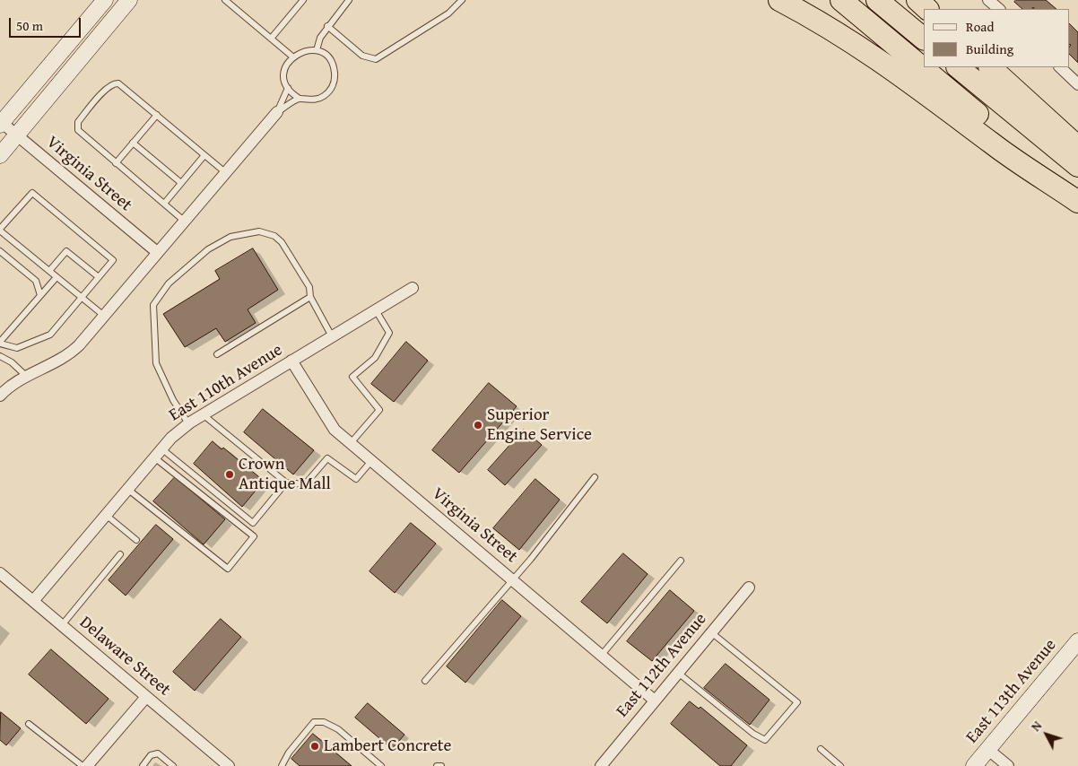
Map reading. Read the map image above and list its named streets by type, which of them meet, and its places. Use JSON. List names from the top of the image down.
{
  "streets": {
    "main road": ["East 113th Avenue"],
    "street": [
      "Virginia Street",
      "East 110th Avenue",
      "Delaware Street",
      "East 112th Avenue"
    ]
  },
  "crossings": [
    ["Virginia Street", "East 110th Avenue"],
    ["Virginia Street", "East 112th Avenue"],
    ["East 110th Avenue", "Delaware Street"]
  ],
  "places": ["Superior Engine Service", "Crown Antique Mall", "Lambert Concrete"],
  "legend": ["Road", "Building"],
  "scale_bar": "50 m",
  "north": "top left"
}
